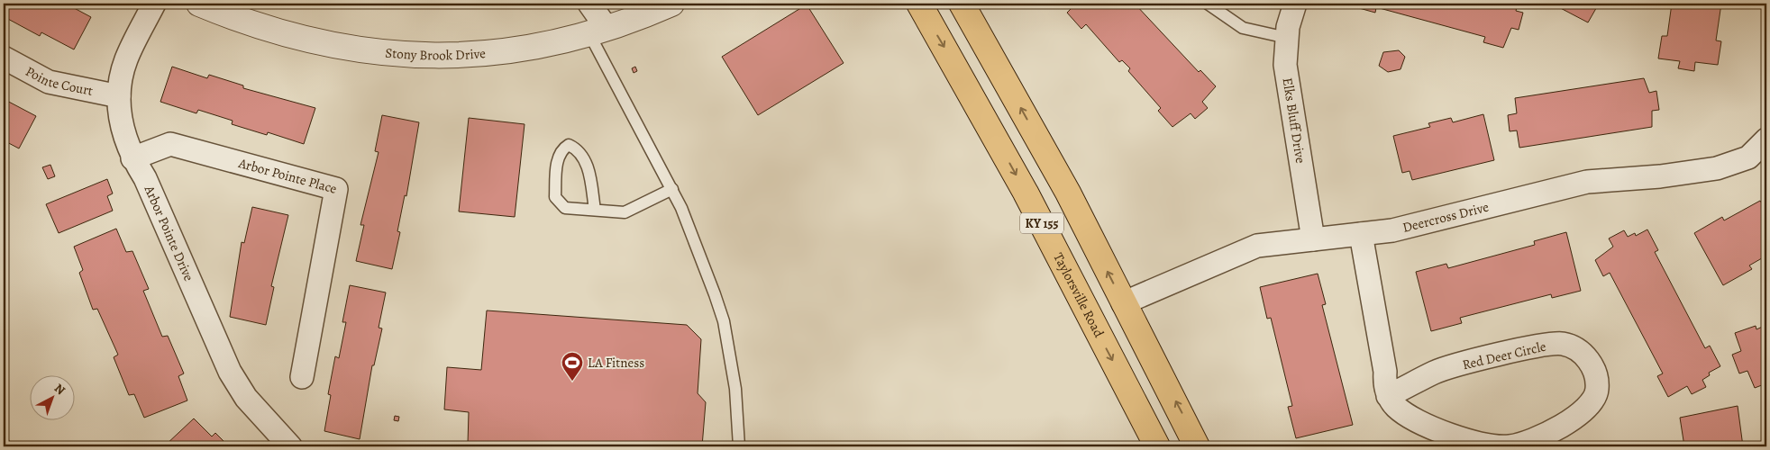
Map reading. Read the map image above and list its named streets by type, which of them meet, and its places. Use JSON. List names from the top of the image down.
{
  "streets": {
    "main road": ["KY 155", "Taylorsville Road"],
    "street": [
      "Stony Brook Drive",
      "Pointe Court",
      "Elks Bluff Drive",
      "Arbor Pointe Place",
      "Deercross Drive",
      "Arbor Pointe Drive",
      "Red Deer Circle"
    ]
  },
  "crossings": [
    ["Pointe Court", "Arbor Pointe Drive"],
    ["Elks Bluff Drive", "Deercross Drive"],
    ["Arbor Pointe Place", "Arbor Pointe Drive"],
    ["Deercross Drive", "KY 155"]
  ],
  "places": {
    "sports": ["LA Fitness"]
  },
  "north": "top right"
}
